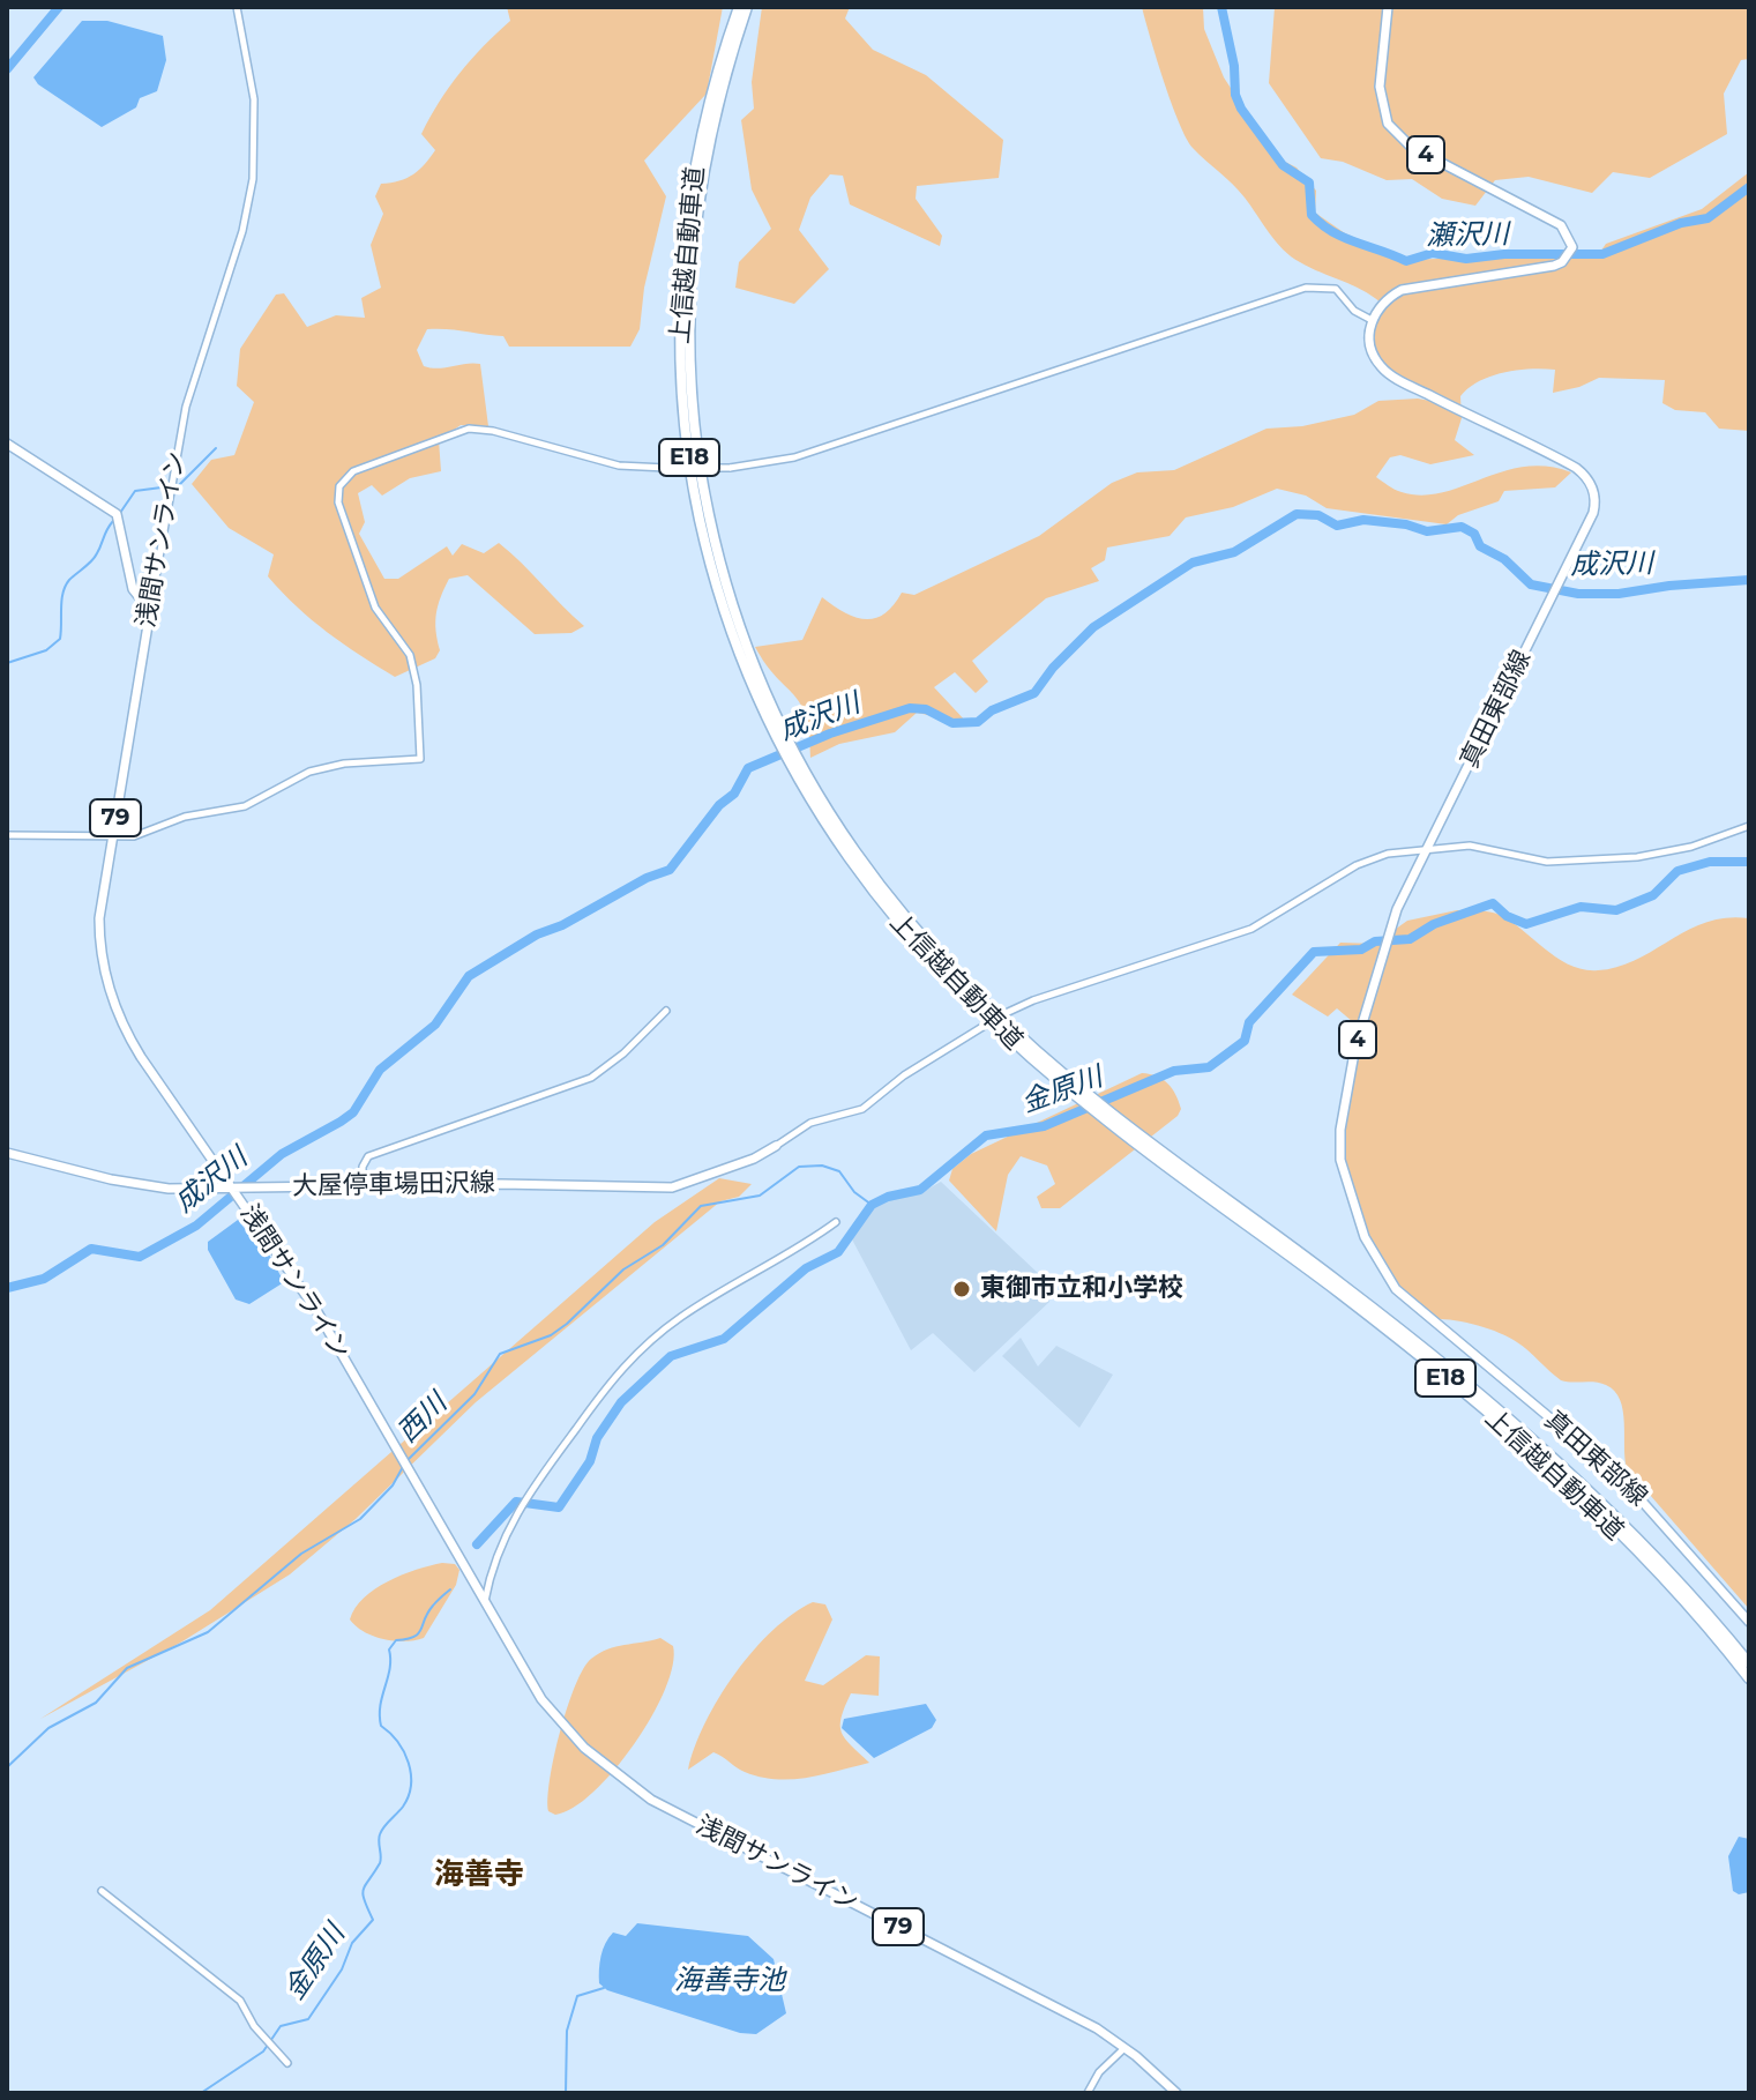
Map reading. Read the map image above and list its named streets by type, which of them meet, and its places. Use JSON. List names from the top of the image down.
{
  "streets": {
    "highway": ["上信越自動車道", "E18"],
    "main road": [
      "4",
      "浅間サンライン",
      "真田東部線",
      "79",
      "大屋停車場田沢線"
    ]
  },
  "crossings": [
    ["4", "真田東部線"],
    ["浅間サンライン", "大屋停車場田沢線"]
  ],
  "districts": ["海善寺"],
  "water": [
    "瀬沢川",
    "成沢川",
    "金原川",
    "西川",
    "海善寺池"
  ],
  "places": ["東御市立和小学校"]
}
